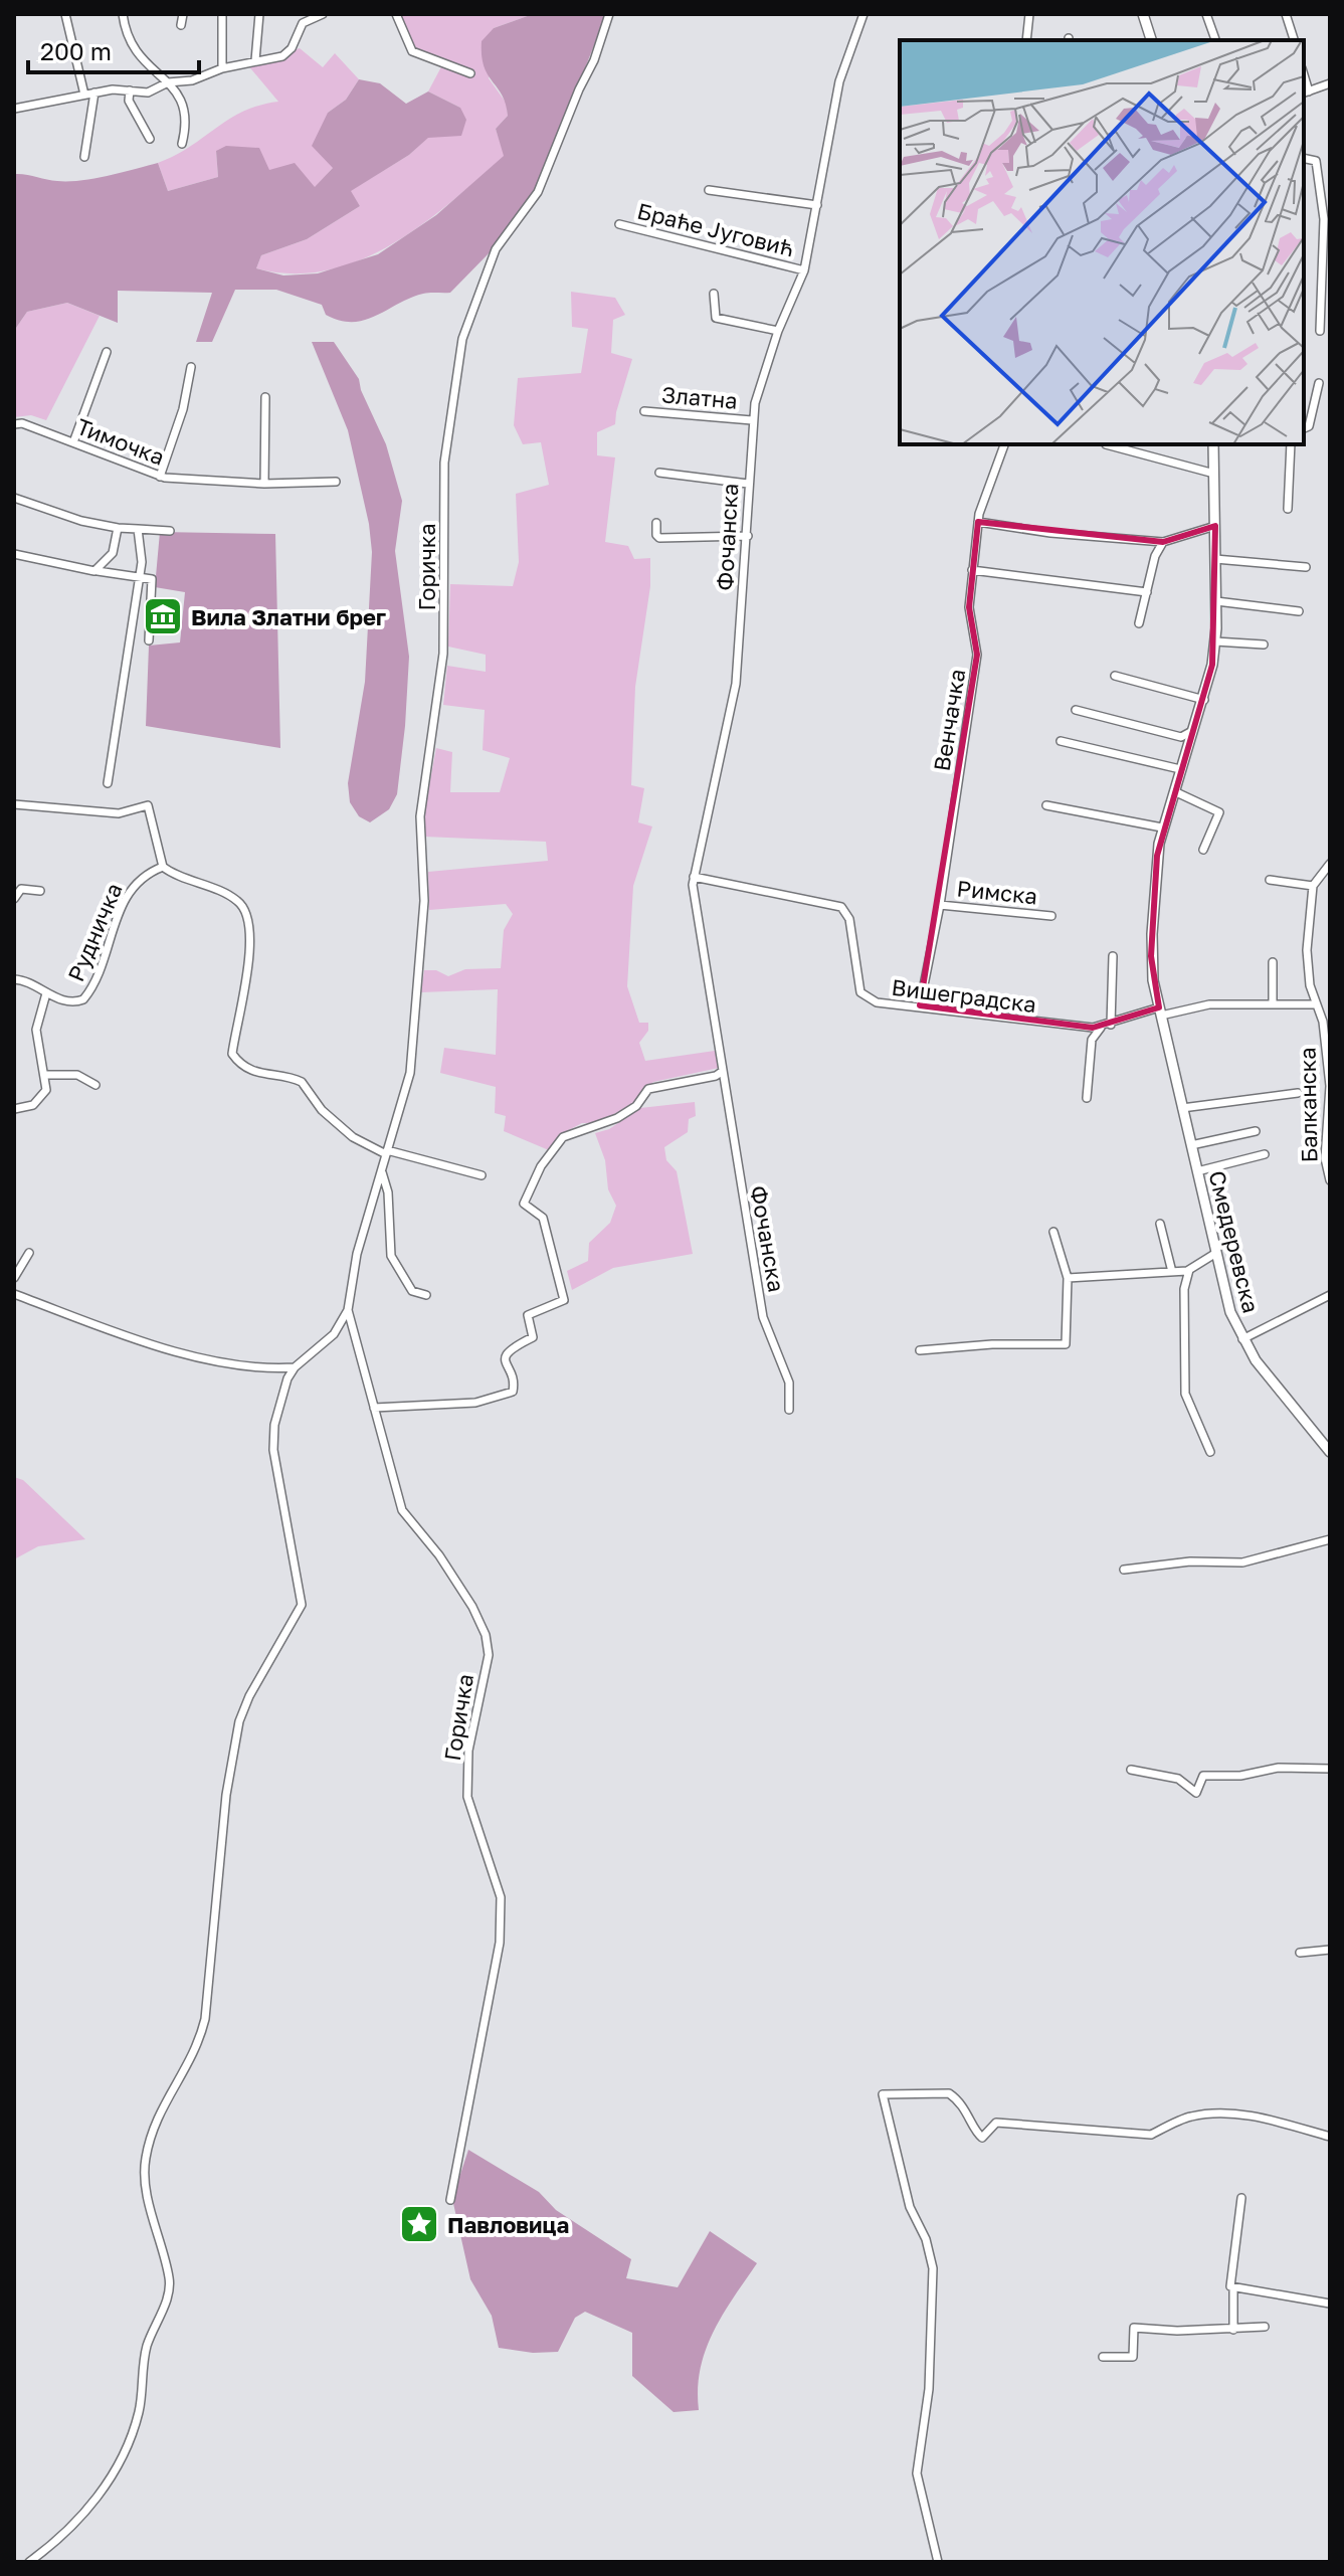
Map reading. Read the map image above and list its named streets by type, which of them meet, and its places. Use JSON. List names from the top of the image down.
{
  "streets": {
    "main road": ["Смедеревска"],
    "street": [
      "Браће Југовић",
      "Златна",
      "Тимочка",
      "Фочанска",
      "Горичка",
      "Венчачка",
      "Римска",
      "Рудничка",
      "Вишеградска",
      "Балканска"
    ]
  },
  "crossings": [
    ["Браће Југовић", "Фочанска"],
    ["Златна", "Фочанска"],
    ["Фочанска", "Вишеградска"],
    ["Венчачка", "Римска"],
    ["Венчачка", "Вишеградска"],
    ["Вишеградска", "Балканска"],
    ["Вишеградска", "Смедеревска"]
  ],
  "places": {
    "museum": ["Вила Златни брег"],
    "place": ["Павловица"]
  },
  "scale_bar": "200 m"
}
